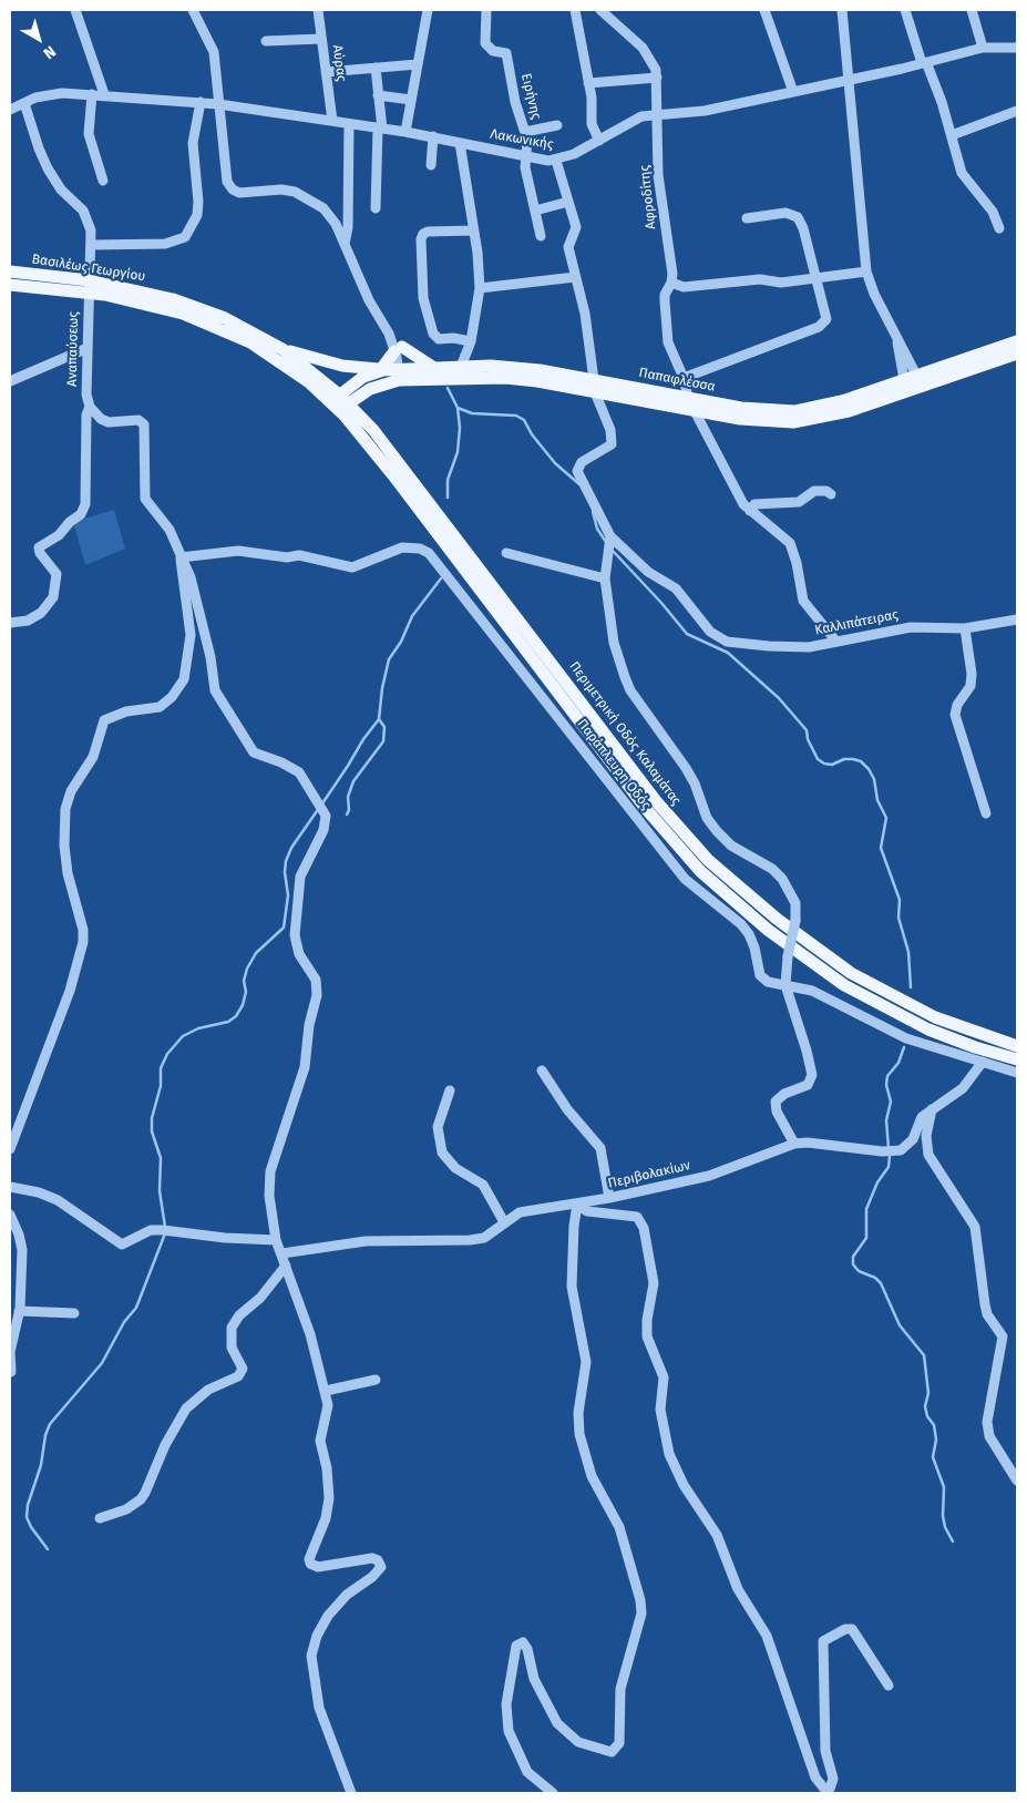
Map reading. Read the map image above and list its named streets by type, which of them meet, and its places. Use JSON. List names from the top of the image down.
{
  "streets": {
    "main road": ["Βασιλέως Γεωργίου", "Παπαφλέσσα", "Περιμετρική Οδός Καλαμάτας"],
    "street": [
      "Αύρας",
      "Ειρήνης",
      "Λακωνικής",
      "Αφροδίτης",
      "Αναπαύσεως",
      "Καλλιπάτειρας",
      "Παράπλευρη Οδός",
      "Περιβολακίων"
    ]
  },
  "crossings": [
    ["Αύρας", "Λακωνικής"],
    ["Ειρήνης", "Λακωνικής"],
    ["Λακωνικής", "Αφροδίτης"],
    ["Λακωνικής", "Αναπαύσεως"],
    ["Αφροδίτης", "Παπαφλέσσα"],
    ["Βασιλέως Γεωργίου", "Αναπαύσεως"],
    ["Βασιλέως Γεωργίου", "Παπαφλέσσα"],
    ["Βασιλέως Γεωργίου", "Περιμετρική Οδός Καλαμάτας"],
    ["Παπαφλέσσα", "Περιμετρική Οδός Καλαμάτας"],
    ["Παράπλευρη Οδός", "Περιβολακίων"]
  ],
  "north": "bottom right"
}
